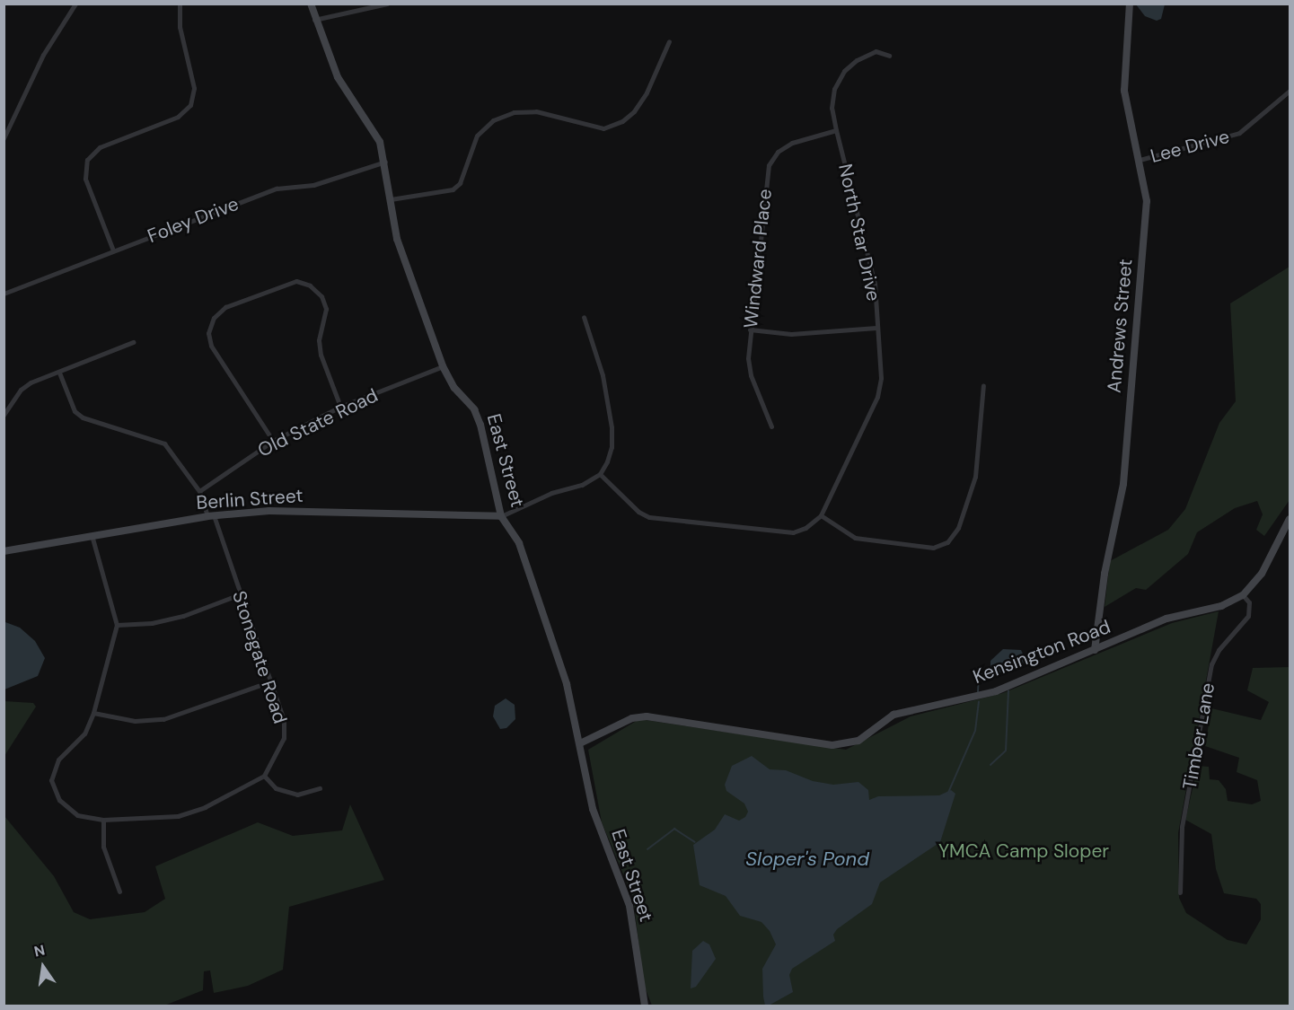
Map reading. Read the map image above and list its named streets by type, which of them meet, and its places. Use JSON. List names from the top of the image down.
{
  "streets": {
    "main road": [
      "Andrews Street",
      "East Street",
      "Berlin Street",
      "Kensington Road"
    ],
    "street": [
      "Lee Drive",
      "Foley Drive",
      "North Star Drive",
      "Windward Place",
      "Old State Road",
      "Stonegate Road",
      "Timber Lane"
    ]
  },
  "crossings": [
    ["Lee Drive", "Andrews Street"],
    ["Foley Drive", "East Street"],
    ["North Star Drive", "Windward Place"],
    ["Andrews Street", "Kensington Road"],
    ["Old State Road", "East Street"],
    ["Old State Road", "Stonegate Road"],
    ["East Street", "Berlin Street"],
    ["East Street", "Kensington Road"],
    ["Berlin Street", "Stonegate Road"],
    ["Kensington Road", "Timber Lane"]
  ],
  "water": ["Sloper's Pond"],
  "parks": ["YMCA Camp Sloper"],
  "north": "top"
}
